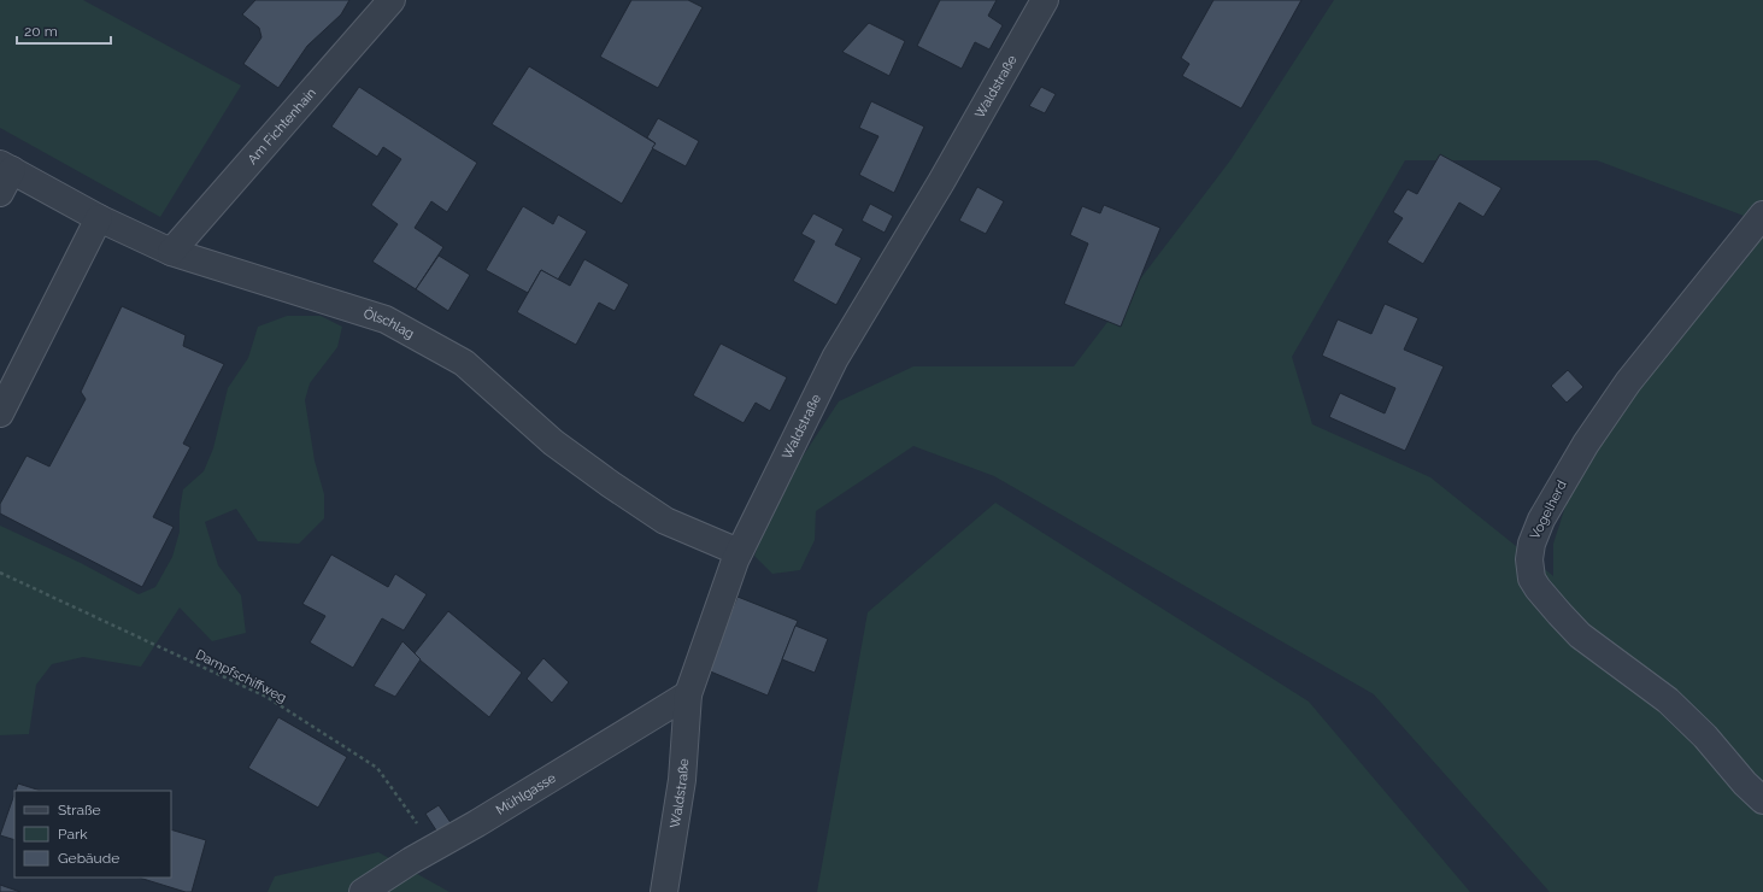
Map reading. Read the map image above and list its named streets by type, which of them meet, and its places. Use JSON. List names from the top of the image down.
{
  "streets": {
    "street": [
      "Waldstraße",
      "Am Fichtenhain",
      "Ölschlag",
      "Vogelherd",
      "Mühlgasse"
    ],
    "path": ["Dampfschiffweg"]
  },
  "crossings": [
    ["Waldstraße", "Ölschlag"],
    ["Waldstraße", "Mühlgasse"],
    ["Am Fichtenhain", "Ölschlag"],
    ["Dampfschiffweg", "Mühlgasse"]
  ],
  "legend": ["Straße", "Park", "Gebäude"],
  "scale_bar": "20 m"
}
